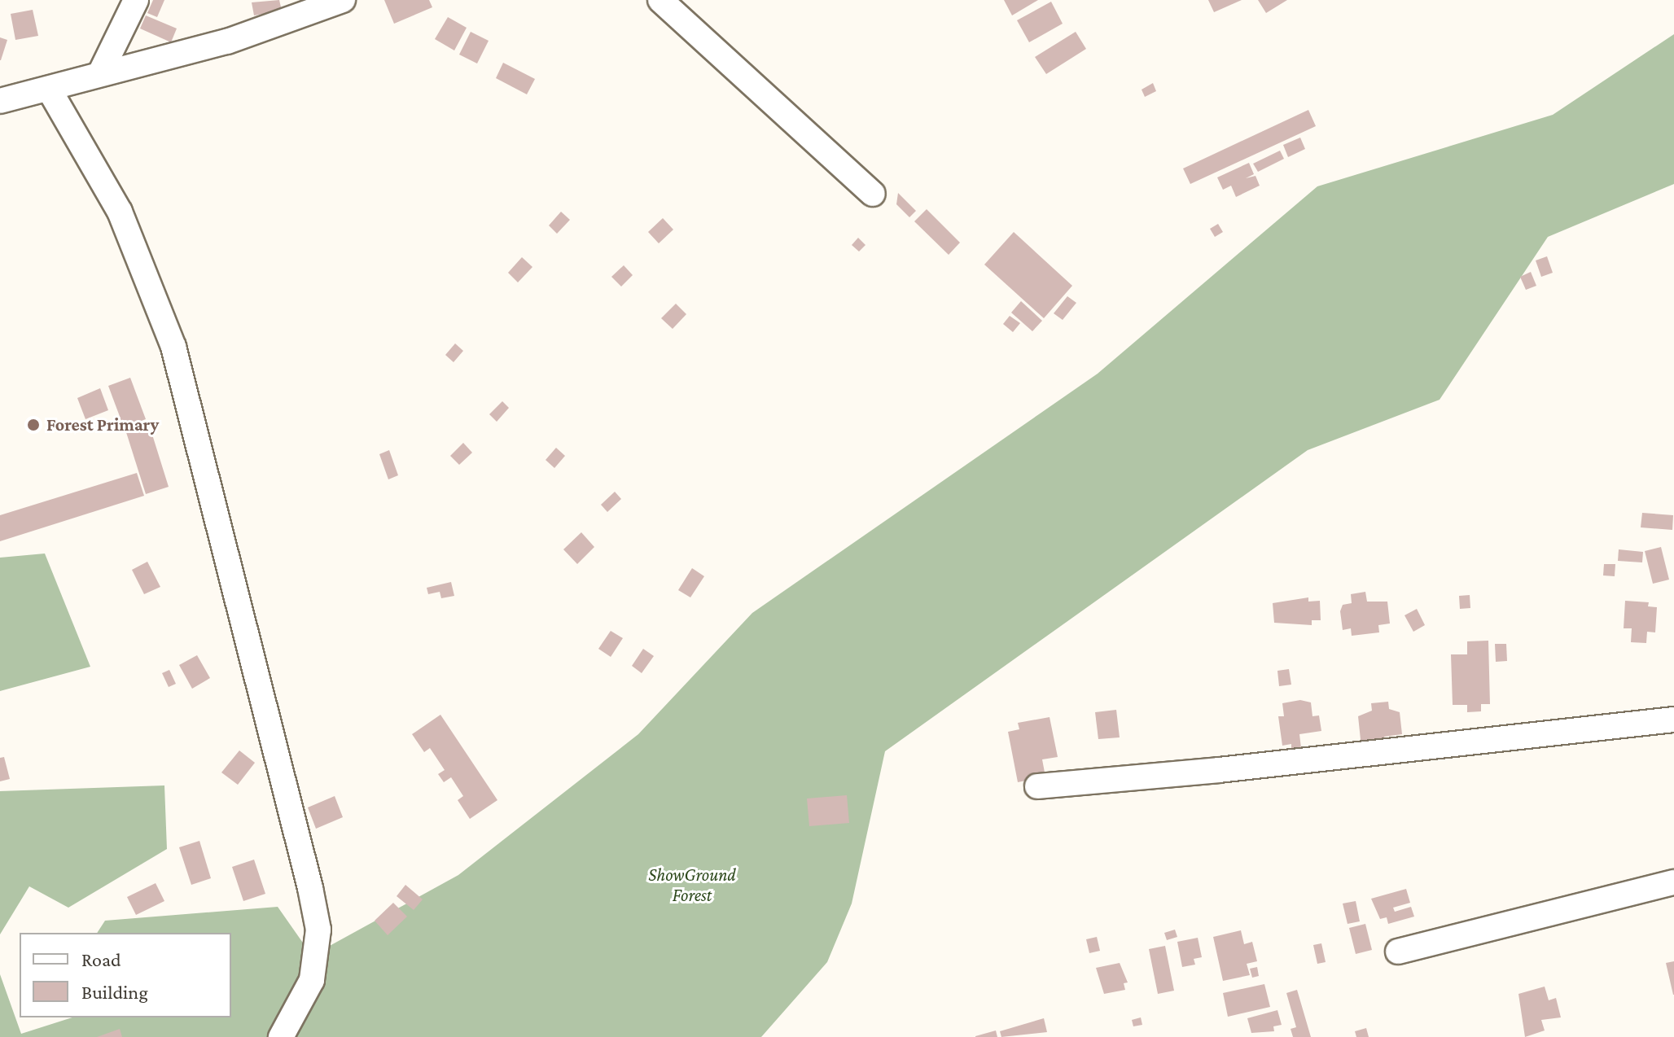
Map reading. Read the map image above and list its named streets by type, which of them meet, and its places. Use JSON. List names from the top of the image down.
{
  "parks": ["ShowGround Forest"],
  "places": ["Forest Primary"],
  "legend": ["Road", "Building"]
}
